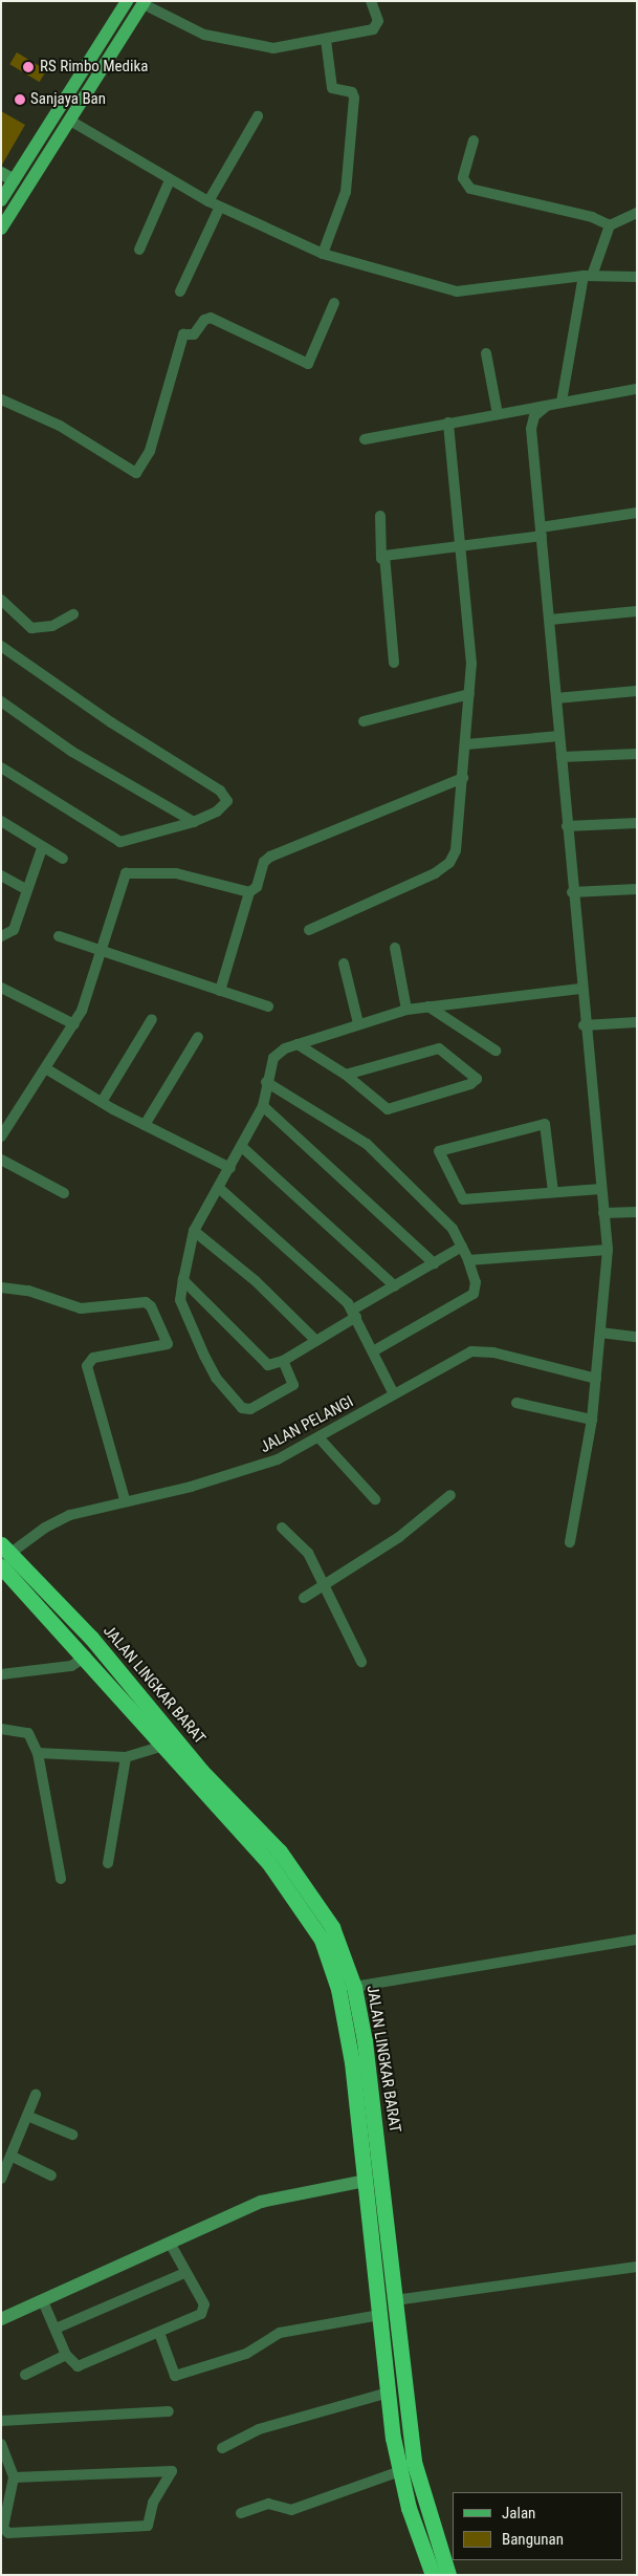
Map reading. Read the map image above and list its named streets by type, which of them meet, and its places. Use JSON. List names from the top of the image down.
{
  "streets": {
    "highway": ["JALAN LINGKAR BARAT"],
    "street": ["JALAN PELANGI"]
  },
  "crossings": [
    ["JALAN PELANGI", "JALAN LINGKAR BARAT"]
  ],
  "places": ["RS Rimbo Medika", "Sanjaya Ban"],
  "legend": ["Jalan", "Bangunan"]
}
